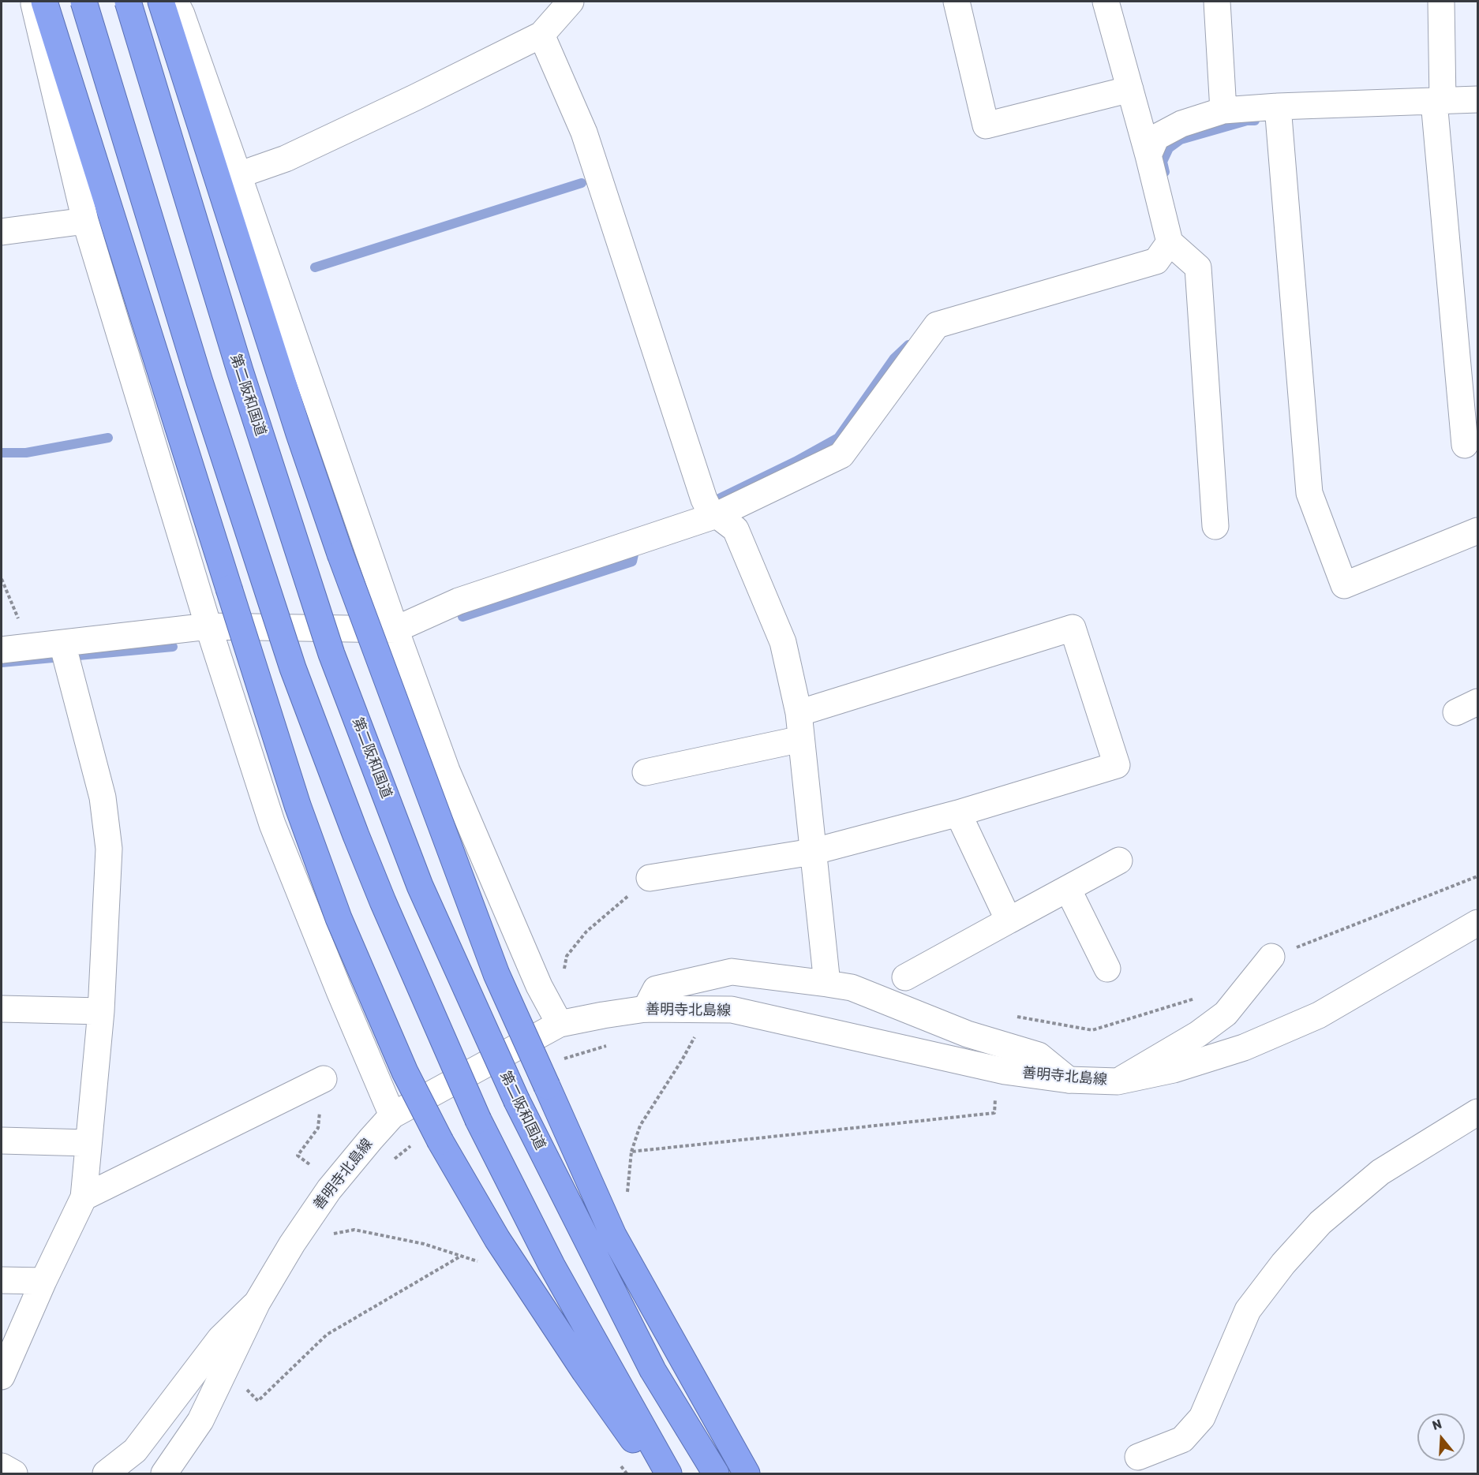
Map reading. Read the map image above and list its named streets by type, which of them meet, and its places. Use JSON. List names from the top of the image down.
{
  "streets": {
    "highway": ["第二阪和国道"],
    "street": ["善明寺北島線"]
  },
  "north": "top"
}
